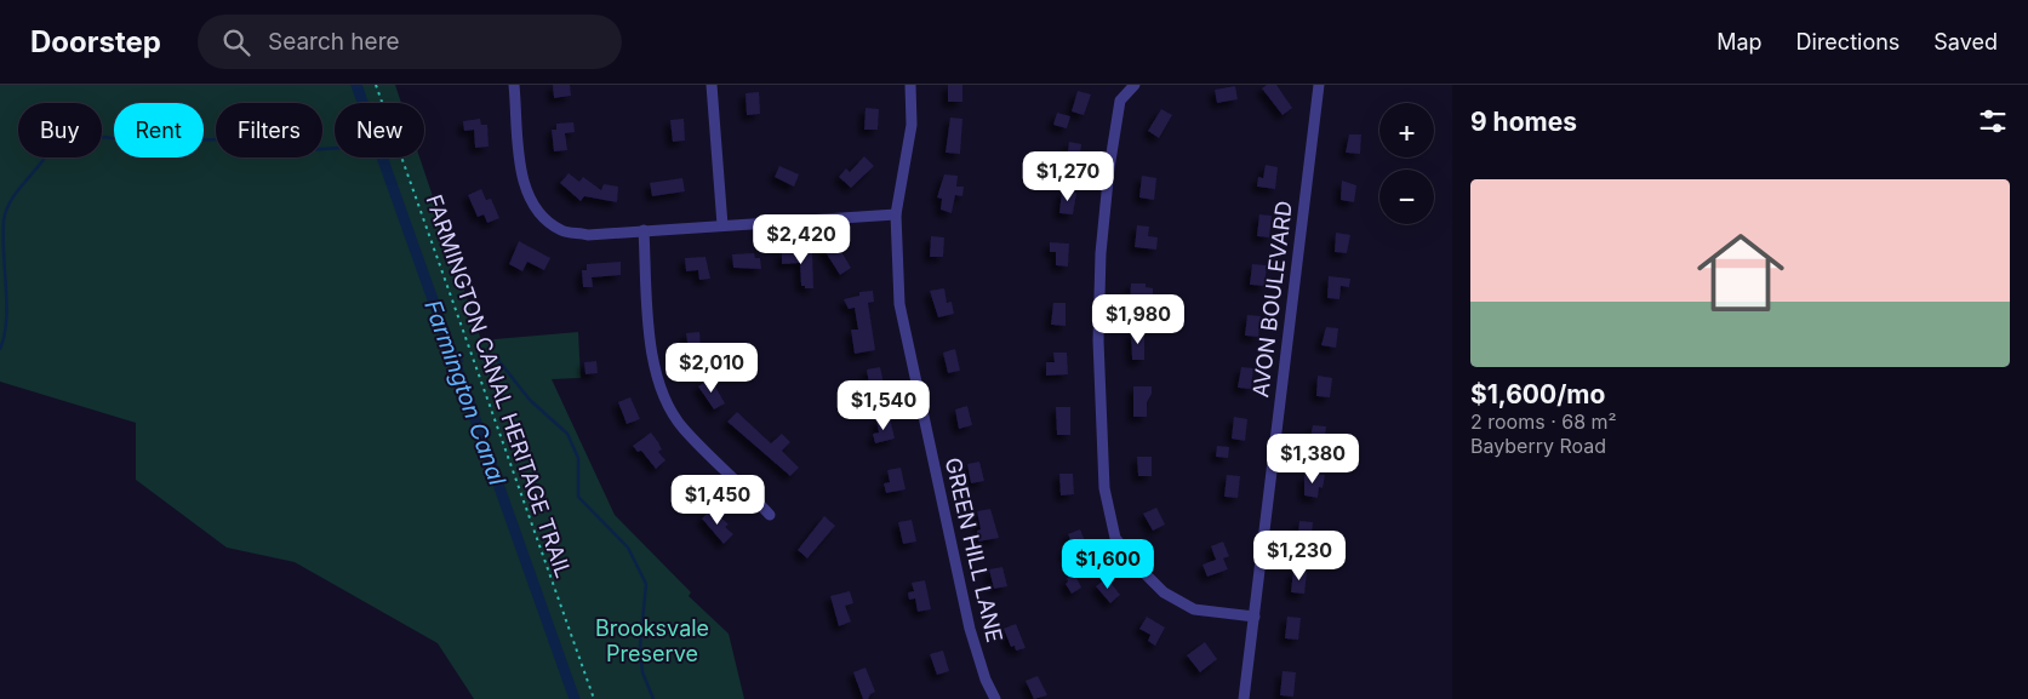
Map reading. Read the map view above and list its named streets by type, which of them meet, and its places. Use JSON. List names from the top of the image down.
{
  "streets": {
    "street": ["AVON BOULEVARD", "GREEN HILL LANE"],
    "path": ["FARMINGTON CANAL HERITAGE TRAIL"]
  },
  "water": ["Farmington Canal"],
  "parks": ["Brooksvale Preserve"],
  "page": {
    "header": "Doorstep",
    "search": "Search here",
    "nav": ["Map", "Directions", "Saved"],
    "heading": "9 homes",
    "map_buttons": ["+", "−"],
    "chip": [
      "Buy",
      "Rent",
      "Filters",
      "New"
    ],
    "price": [
      "$1,270",
      "$2,420",
      "$1,980",
      "$2,010",
      "$1,540",
      "$1,380",
      "$1,450",
      "$1,230",
      "$1,600"
    ],
    "list": [
      {
        "name": "$1,600/mo",
        "note": "2 rooms · 68 m² · Bayberry Road"
      }
    ]
  }
}
